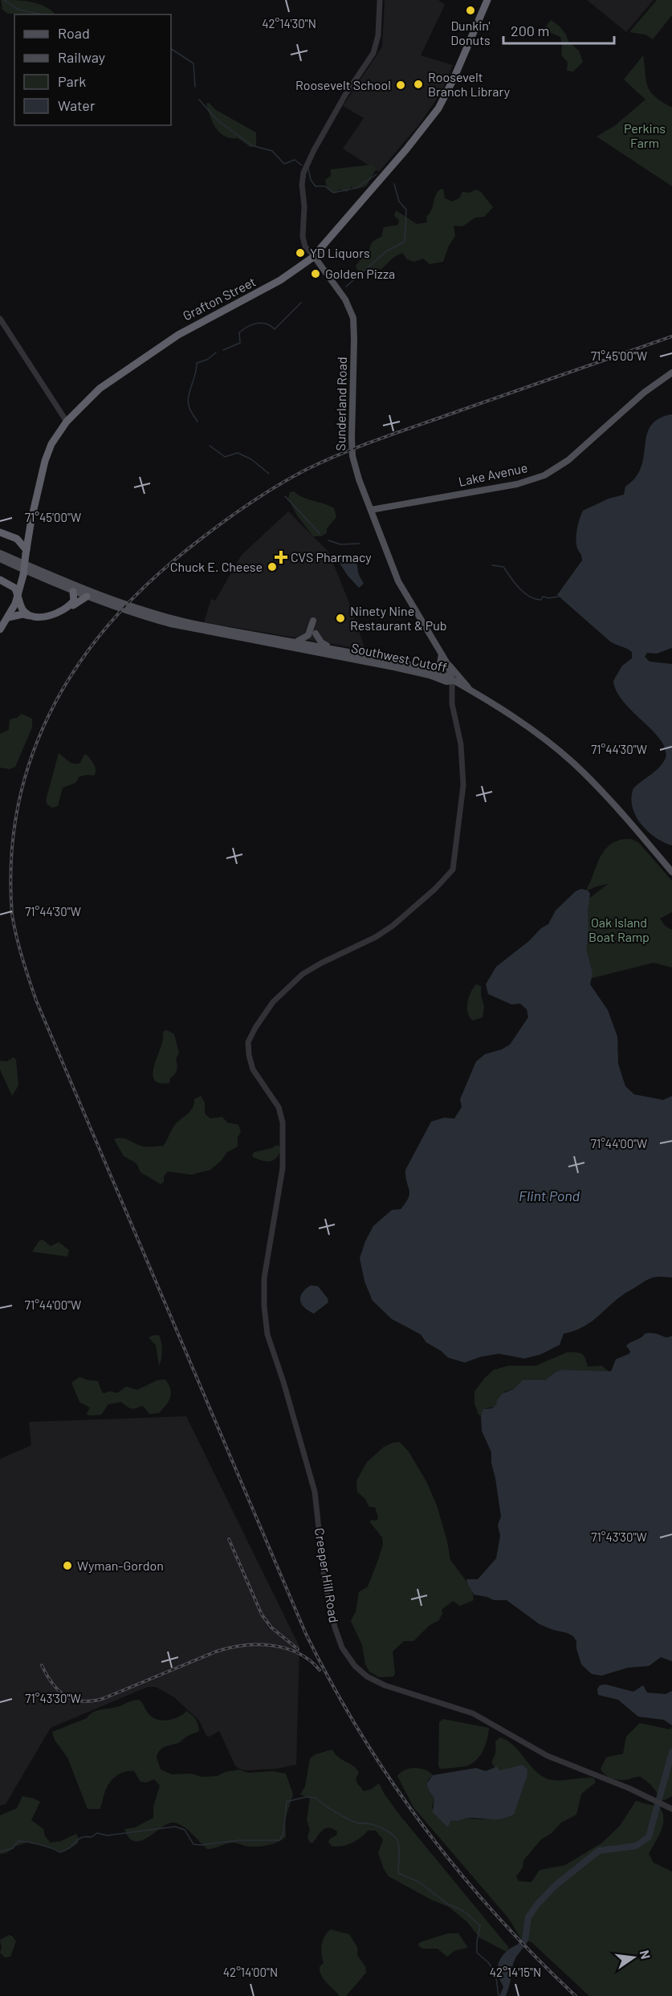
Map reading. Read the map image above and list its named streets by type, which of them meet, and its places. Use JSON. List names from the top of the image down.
{
  "streets": {
    "highway": ["Grafton Street"],
    "main road": ["Sunderland Road", "Lake Avenue", "Southwest Cutoff"],
    "street": ["Creeper Hill Road"]
  },
  "crossings": [
    ["Grafton Street", "Sunderland Road"],
    ["Sunderland Road", "Lake Avenue"],
    ["Sunderland Road", "Southwest Cutoff"],
    ["Sunderland Road", "Creeper Hill Road"],
    ["Southwest Cutoff", "Creeper Hill Road"]
  ],
  "water": ["Flint Pond"],
  "parks": ["Perkins Farm", "Oak Island Boat Ramp"],
  "places": {
    "other": [
      "Dunkin' Donuts",
      "Roosevelt Branch Library",
      "Roosevelt School",
      "YD Liquors",
      "Golden Pizza",
      "Chuck E. Cheese",
      "Ninety Nine Restaurant & Pub",
      "Wyman-Gordon"
    ],
    "health": ["CVS Pharmacy"]
  },
  "legend": [
    "Road",
    "Railway",
    "Park",
    "Water"
  ],
  "scale_bar": "200 m",
  "north": "right",
  "coordinates": [
    "42°14'30\"N",
    "71°45'00\"W",
    "71°44'30\"W",
    "71°44'00\"W",
    "71°43'30\"W",
    "42°14'00\"N",
    "42°14'15\"N"
  ]
}
